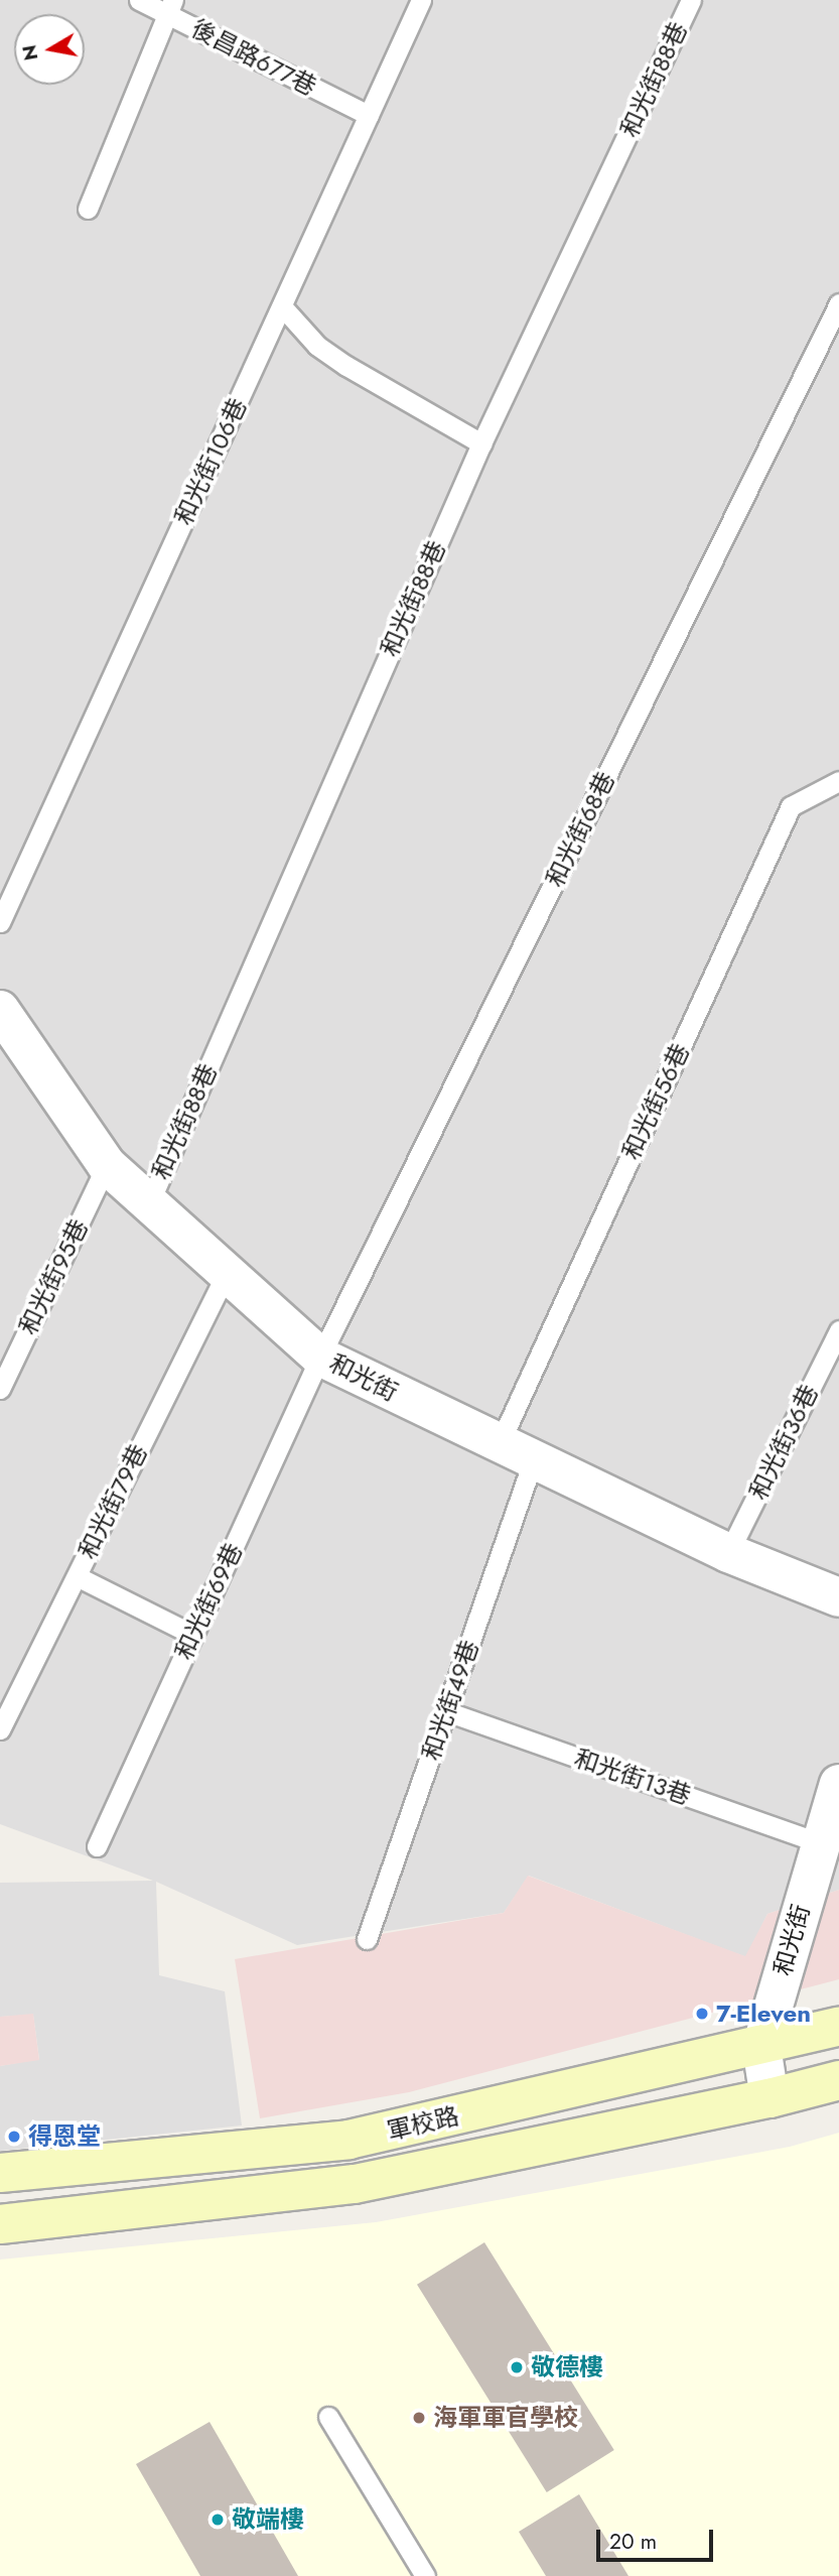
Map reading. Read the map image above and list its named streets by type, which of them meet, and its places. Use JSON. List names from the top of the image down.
{
  "streets": {
    "street": ["和光街", "軍校路"],
    "lane": [
      "後昌路677巷",
      "和光街88巷",
      "和光街106巷",
      "和光街68巷",
      "和光街56巷",
      "和光街95巷",
      "和光街36巷",
      "和光街79巷",
      "和光街69巷",
      "和光街49巷",
      "和光街13巷"
    ]
  },
  "crossings": [
    ["後昌路677巷", "和光街106巷"],
    ["和光街88巷", "和光街"],
    ["和光街68巷", "和光街"],
    ["和光街68巷", "和光街69巷"],
    ["和光街56巷", "和光街"],
    ["和光街56巷", "和光街49巷"],
    ["和光街95巷", "和光街"],
    ["和光街", "和光街36巷"],
    ["和光街", "和光街79巷"],
    ["和光街", "和光街69巷"],
    ["和光街", "和光街49巷"],
    ["和光街", "和光街13巷"],
    ["和光街", "軍校路"],
    ["和光街49巷", "和光街13巷"]
  ],
  "places": [
    "7-Eleven",
    "得恩堂",
    "敬德樓",
    "海軍軍官學校",
    "敬端樓"
  ],
  "scale_bar": "20 m",
  "north": "left"
}
